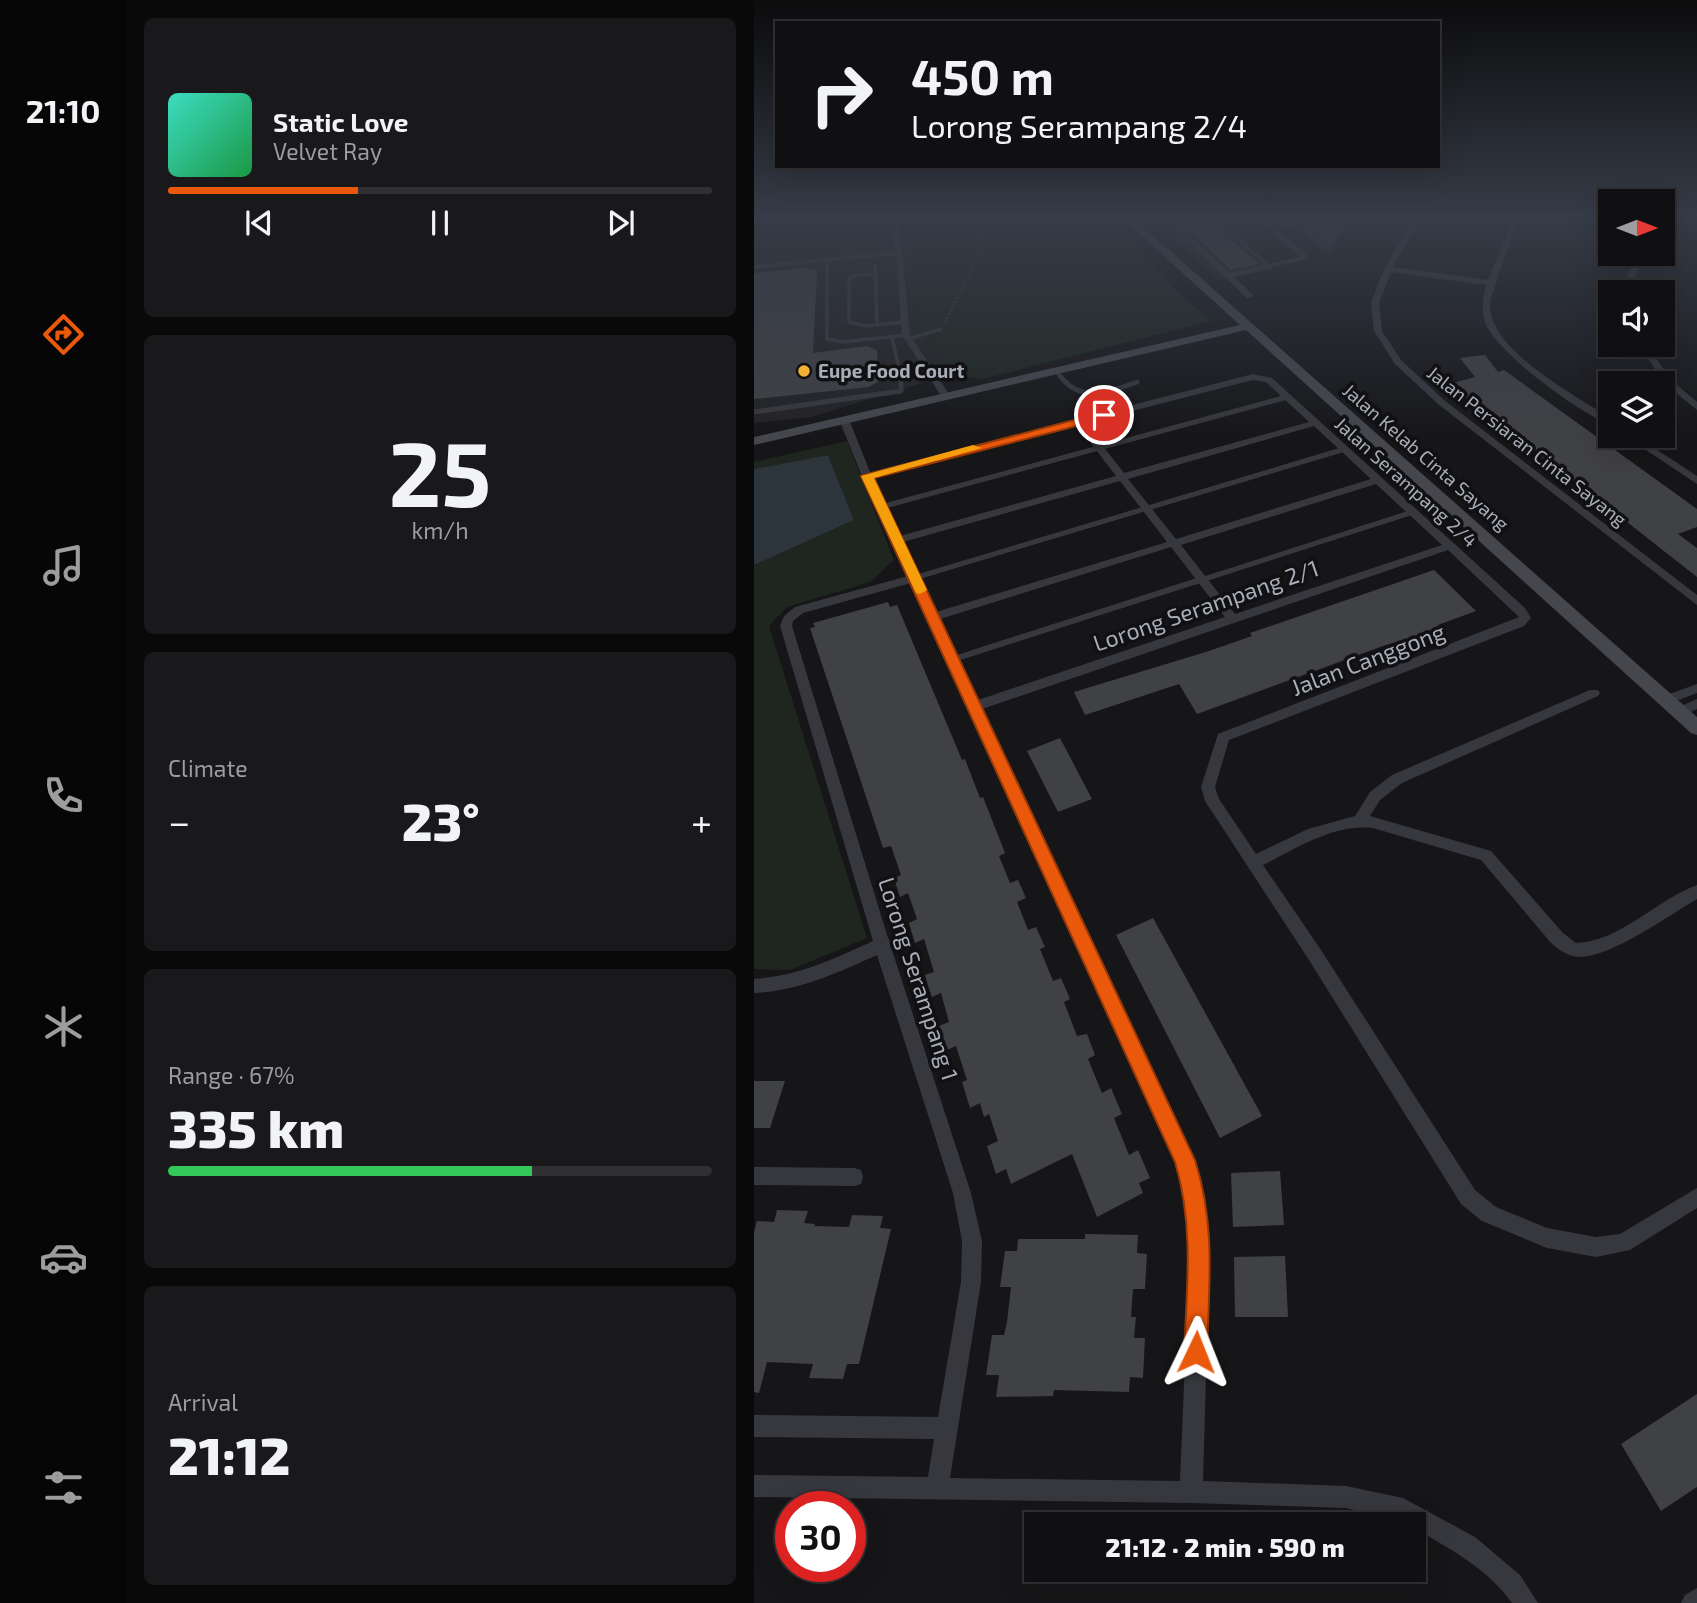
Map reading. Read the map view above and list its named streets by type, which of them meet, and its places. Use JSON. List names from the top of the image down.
{
  "streets": {
    "main road": ["Jalan Kelab Cinta Sayang"],
    "street": [
      "Jalan Persiaran Cinta Sayang",
      "Jalan Serampang 2/4",
      "Lorong Serampang 2/1",
      "Jalan Canggong",
      "Lorong Serampang 1"
    ]
  },
  "crossings": [
    ["Jalan Serampang 2/4", "Lorong Serampang 2/1"],
    ["Jalan Serampang 2/4", "Jalan Canggong"]
  ],
  "places": ["Eupe Food Court"],
  "north": "right",
  "page": {
    "tabs": "21:10",
    "turn": ["450 m", "Lorong Serampang 2/4"],
    "song": ["Static Love", "Velvet Ray"],
    "tile": [
      ["25", "km/h"],
      "Climate",
      ["Range · 67%", "335 km"],
      ["Arrival", "21:12"]
    ],
    "heat": ["−", "23°", "+"],
    "limit": "30",
    "trip": "21:12 · 2 min · 590 m"
  }
}
